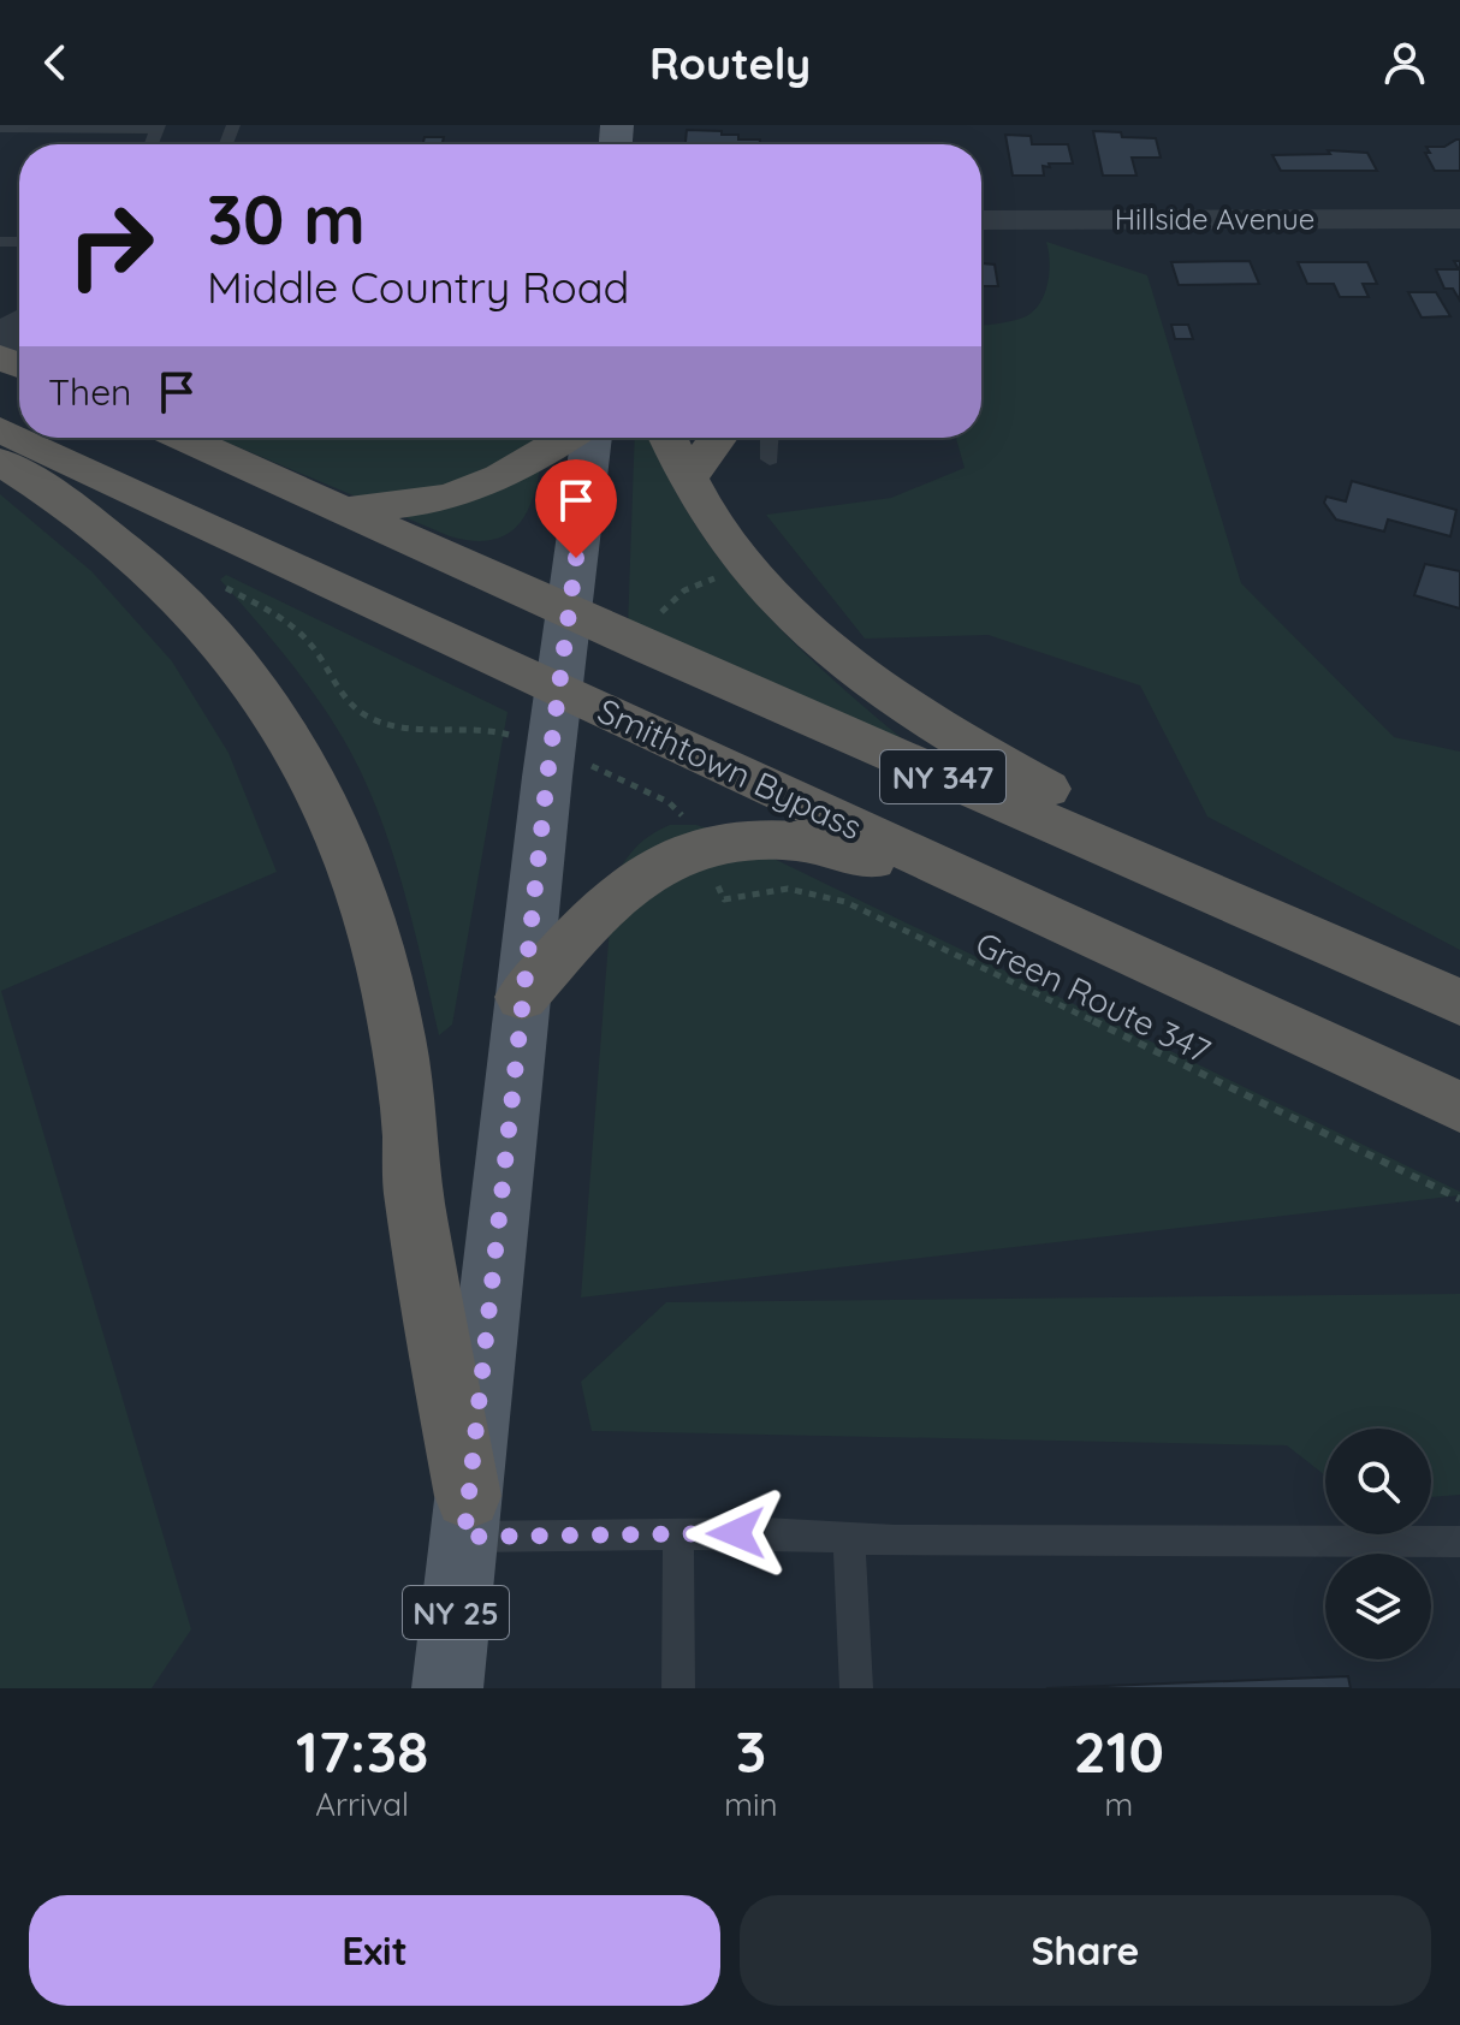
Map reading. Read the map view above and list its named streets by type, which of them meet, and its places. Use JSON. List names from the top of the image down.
{
  "streets": {
    "highway": ["Smithtown Bypass", "NY 347"],
    "main road": ["NY 25"],
    "street": ["Hillside Avenue"],
    "path": ["Green Route 347"]
  },
  "crossings": [
    ["Smithtown Bypass", "NY 25"],
    ["NY 347", "NY 25"]
  ],
  "page": {
    "header": "Routely",
    "turn": ["30 m", "Middle Country Road"],
    "then": "Then",
    "eta": [
      "17:38",
      "Arrival",
      "3",
      "min",
      "210",
      "m"
    ],
    "buttons": ["Exit", "Share"]
  }
}
